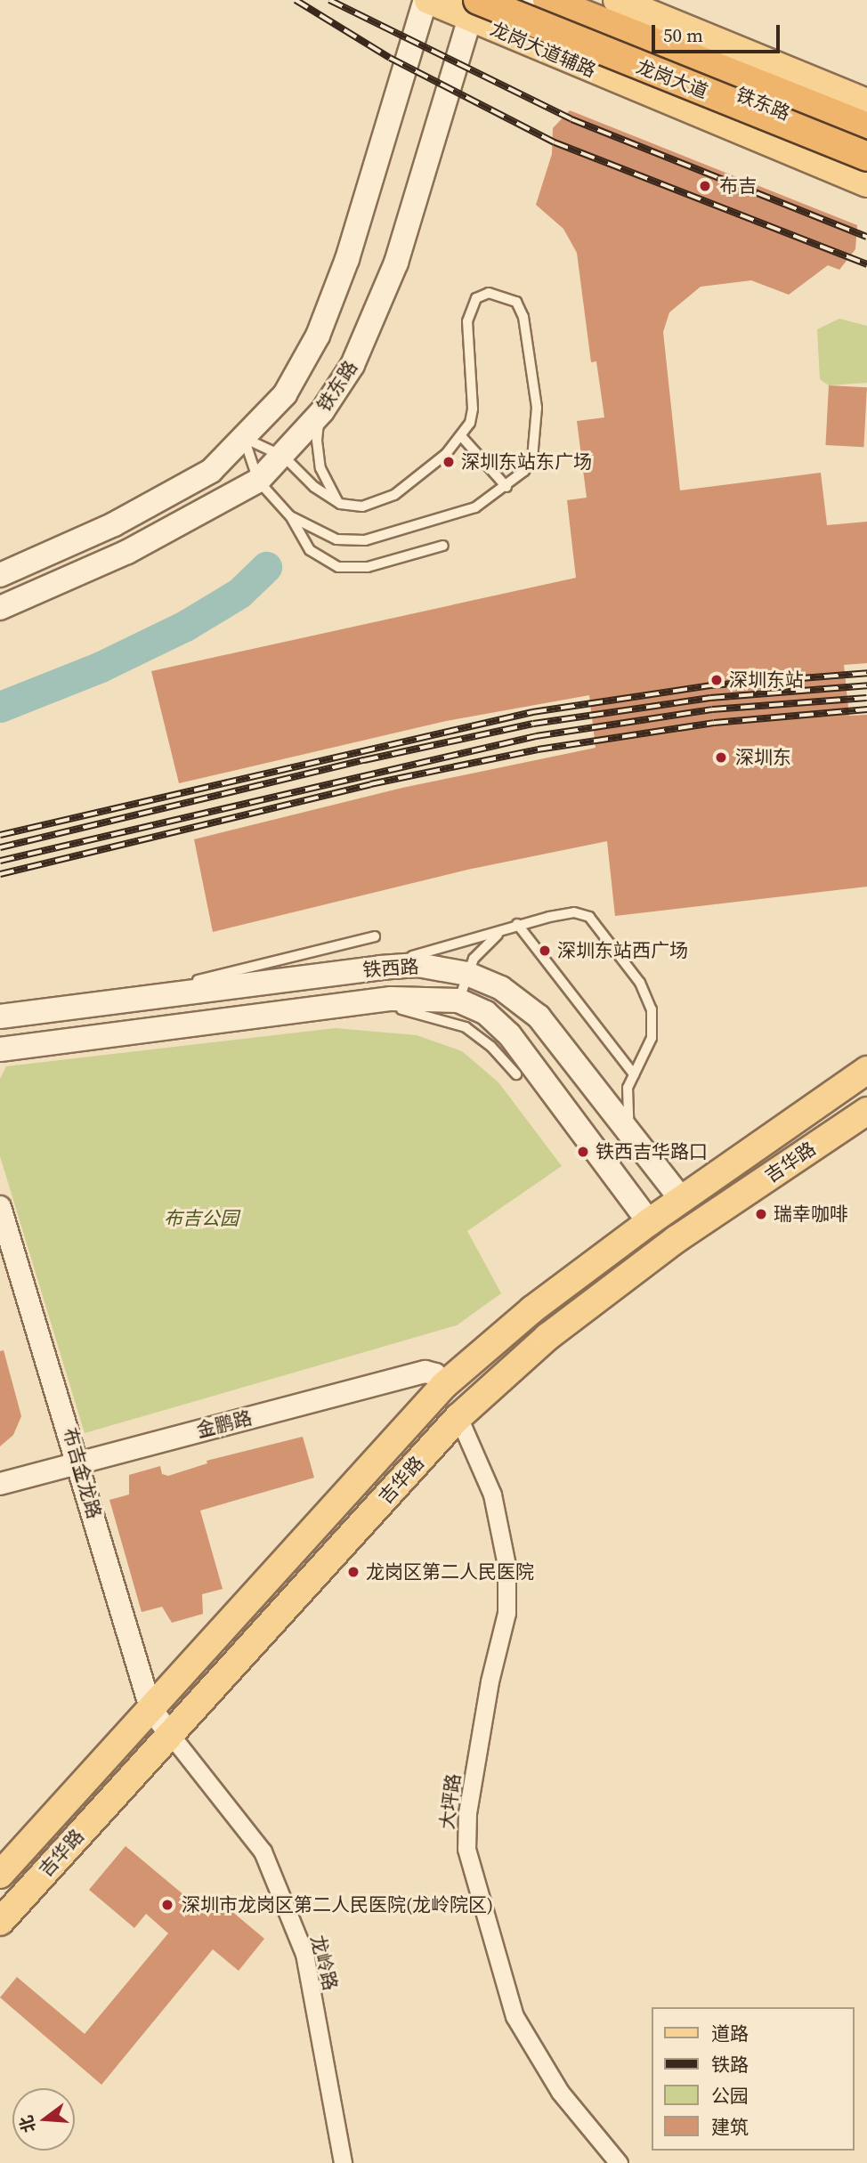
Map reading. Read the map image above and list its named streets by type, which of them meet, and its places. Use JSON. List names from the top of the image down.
{
  "streets": {
    "highway": ["龙岗大道"],
    "main road": [
      "龙岗大道辅路",
      "铁东路",
      "铁西路",
      "吉华路"
    ],
    "street": [
      "金鹏路",
      "布吉金龙路",
      "大坪路",
      "龙岭路"
    ]
  },
  "crossings": [
    ["龙岗大道辅路", "龙岗大道"],
    ["龙岗大道辅路", "铁东路"],
    ["龙岗大道", "铁东路"],
    ["铁西路", "吉华路"],
    ["吉华路", "金鹏路"],
    ["吉华路", "布吉金龙路"],
    ["吉华路", "大坪路"],
    ["吉华路", "龙岭路"],
    ["金鹏路", "布吉金龙路"],
    ["布吉金龙路", "龙岭路"]
  ],
  "parks": ["布吉公园"],
  "places": [
    "布吉",
    "深圳东站东广场",
    "深圳东站",
    "深圳东",
    "深圳东站西广场",
    "铁西吉华路口",
    "瑞幸咖啡",
    "龙岗区第二人民医院",
    "深圳市龙岗区第二人民医院(龙岭院区)"
  ],
  "legend": [
    "道路",
    "铁路",
    "公园",
    "建筑"
  ],
  "scale_bar": "50 m",
  "north": "left"
}
